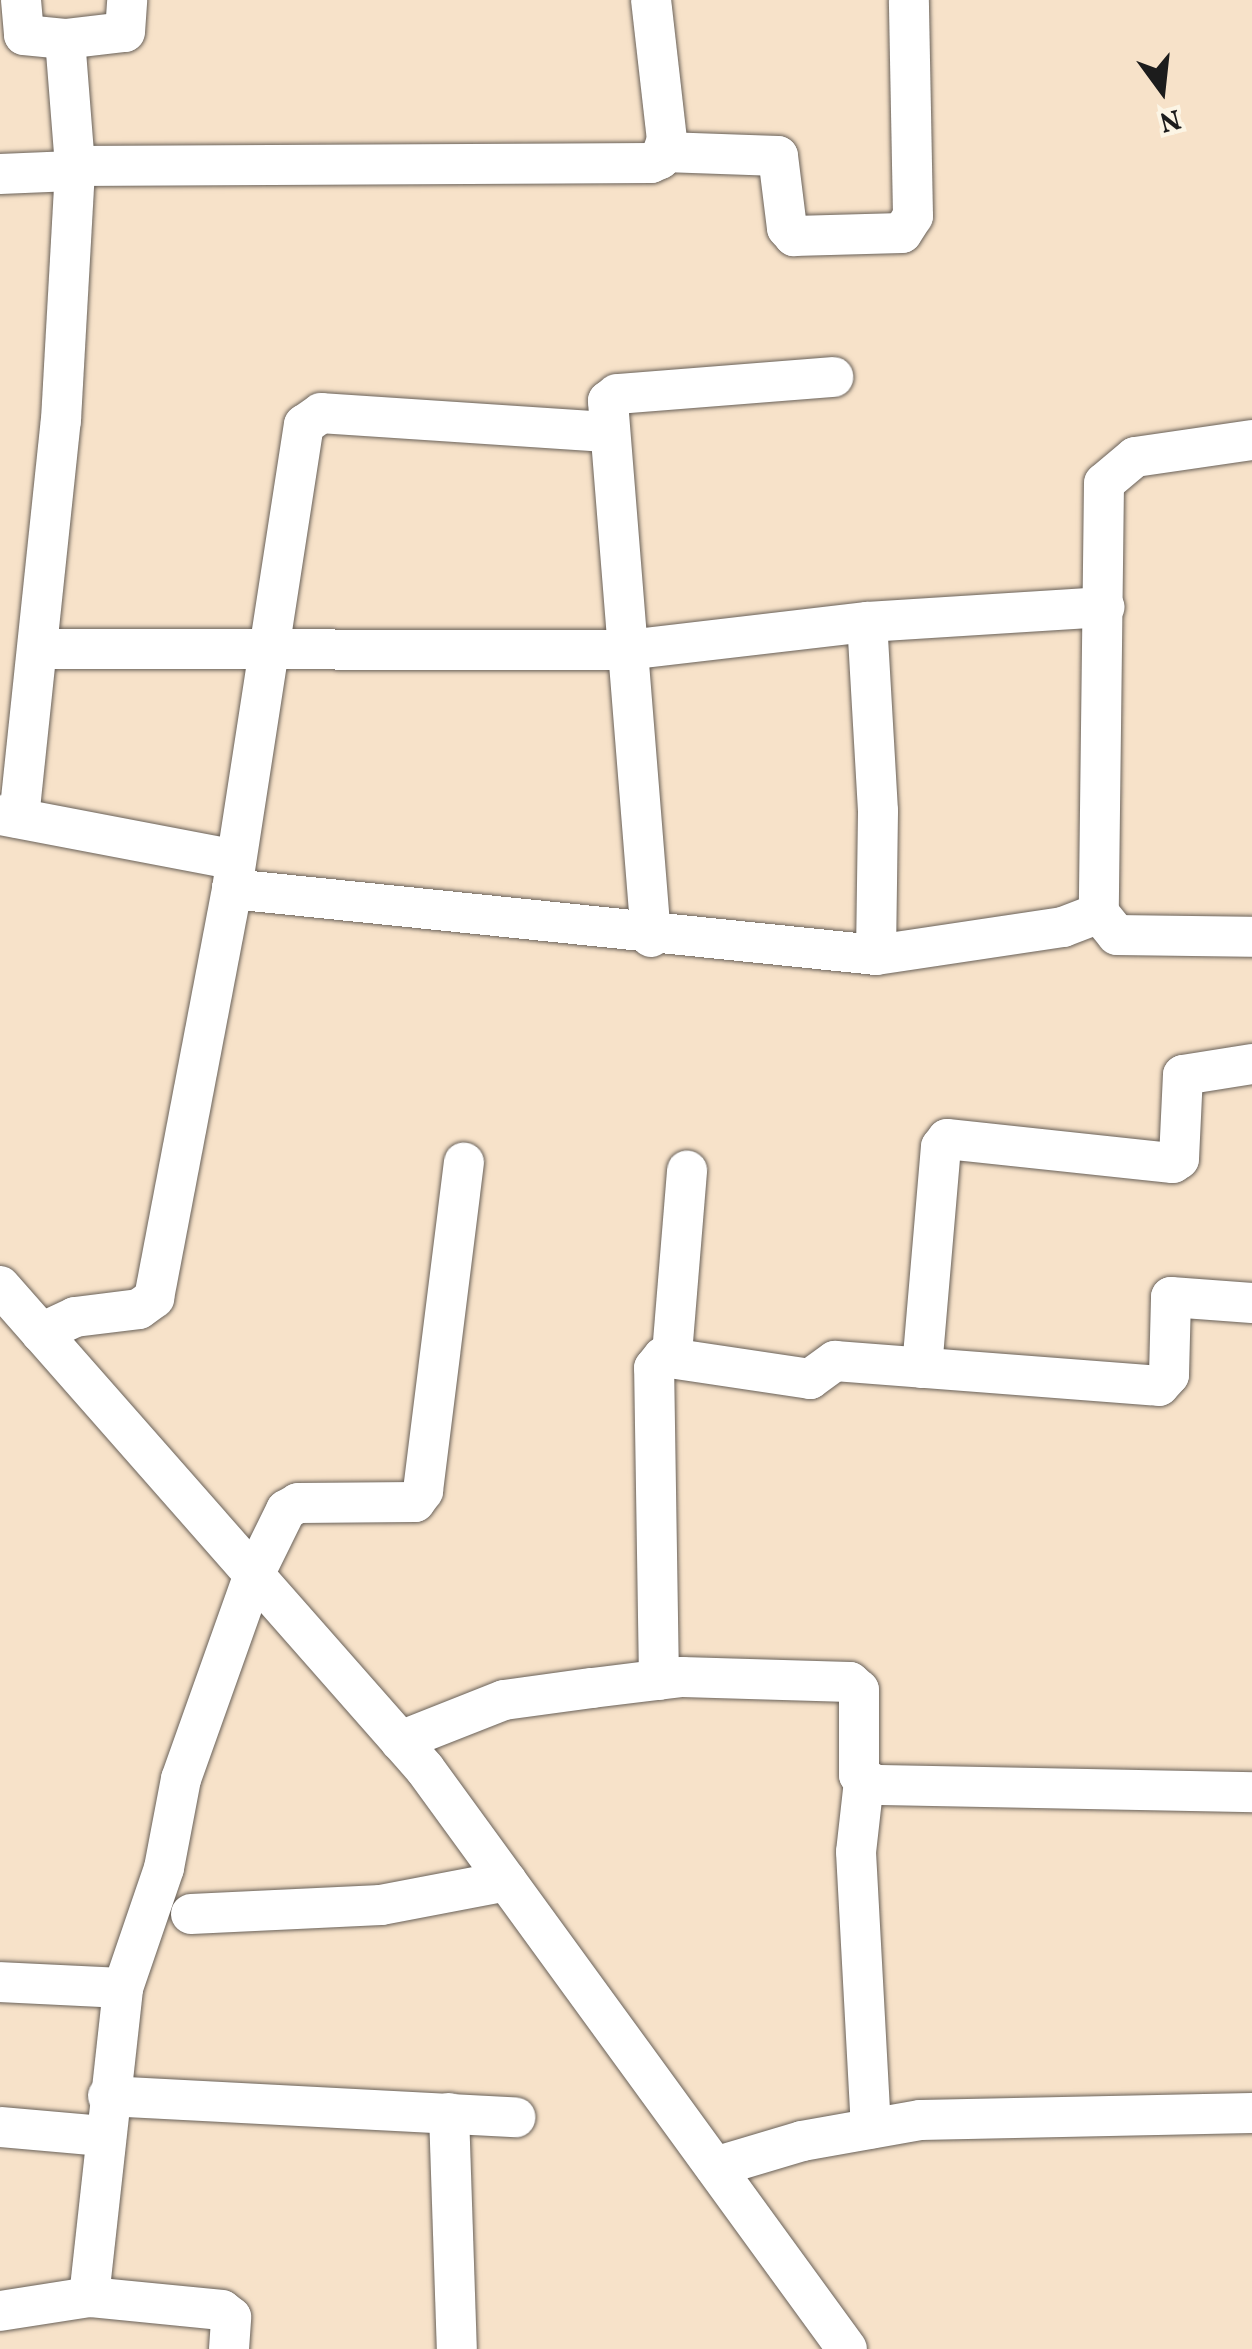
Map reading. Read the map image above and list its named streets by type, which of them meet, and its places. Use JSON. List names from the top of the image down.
{
  "north": "bottom"
}
